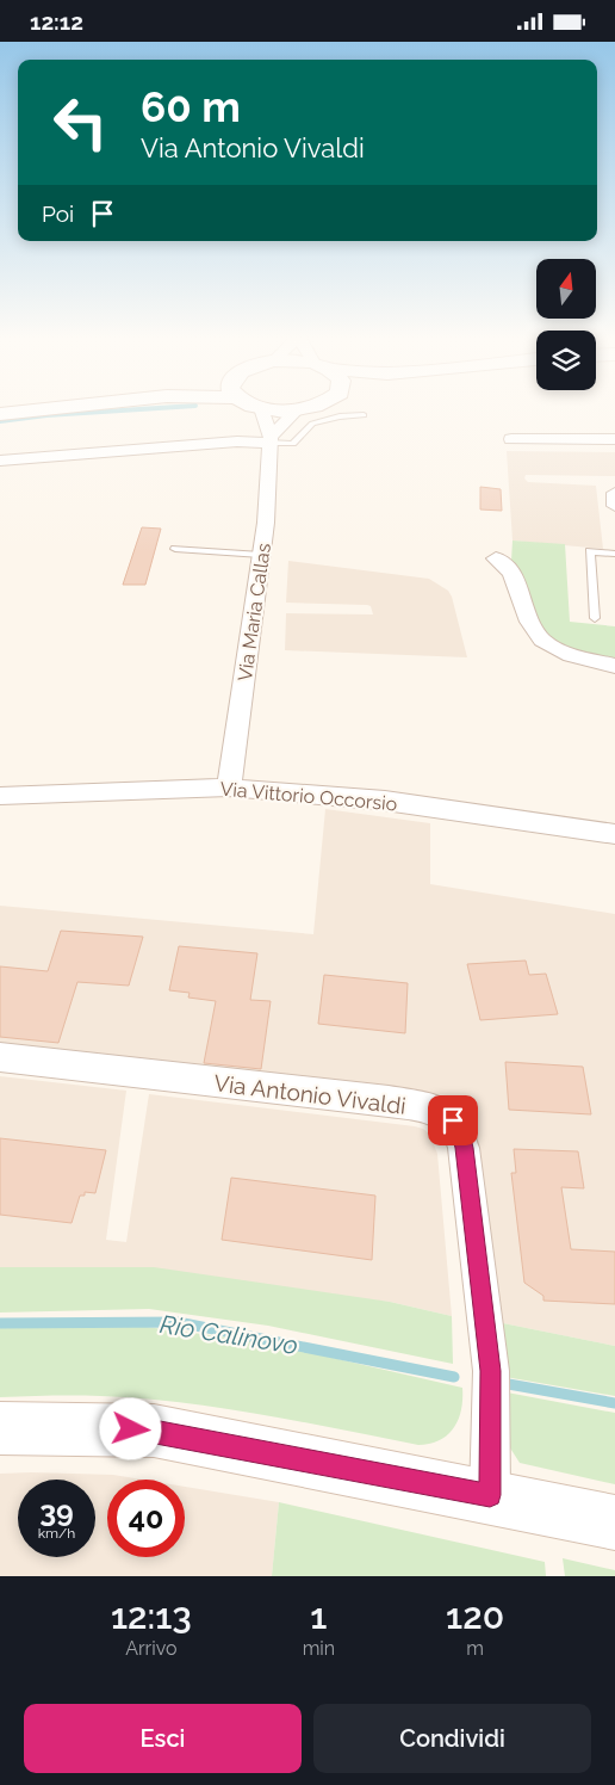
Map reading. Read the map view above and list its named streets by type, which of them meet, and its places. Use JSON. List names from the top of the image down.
{
  "streets": {
    "street": ["Via Maria Callas", "Via Vittorio Occorsio", "Via Antonio Vivaldi"]
  },
  "crossings": [
    ["Via Maria Callas", "Via Vittorio Occorsio"]
  ],
  "water": ["Rio Calinovo"],
  "north": "top",
  "page": {
    "status": "12:12",
    "turn": ["60 m", "Via Antonio Vivaldi"],
    "then": "Poi",
    "speed": "39 km/h",
    "limit": "40",
    "eta": [
      "12:13",
      "Arrivo",
      "1",
      "min",
      "120",
      "m"
    ],
    "buttons": ["Esci", "Condividi"]
  }
}
